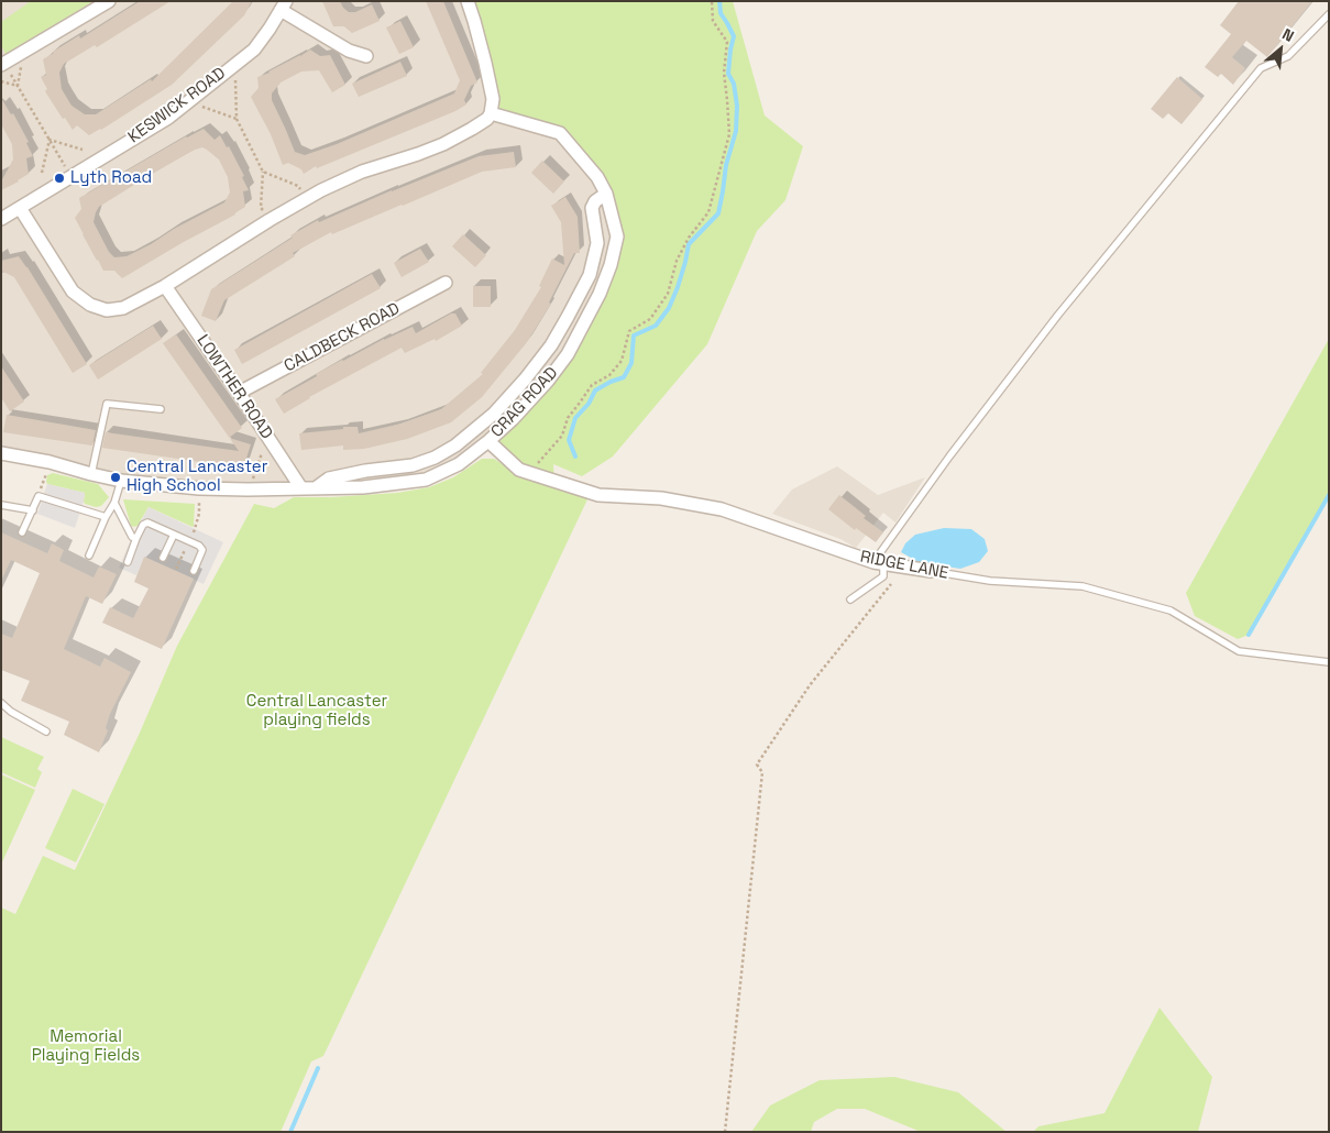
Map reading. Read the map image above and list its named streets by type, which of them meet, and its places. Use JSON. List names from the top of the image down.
{
  "streets": {
    "street": [
      "KESWICK ROAD",
      "CALDBECK ROAD",
      "LOWTHER ROAD",
      "CRAG ROAD",
      "RIDGE LANE"
    ]
  },
  "crossings": [
    ["CALDBECK ROAD", "LOWTHER ROAD"],
    ["LOWTHER ROAD", "CRAG ROAD"],
    ["CRAG ROAD", "RIDGE LANE"]
  ],
  "parks": ["Central Lancaster playing fields", "Memorial Playing Fields"],
  "places": ["Lyth Road", "Central Lancaster High School"],
  "north": "top right"
}
